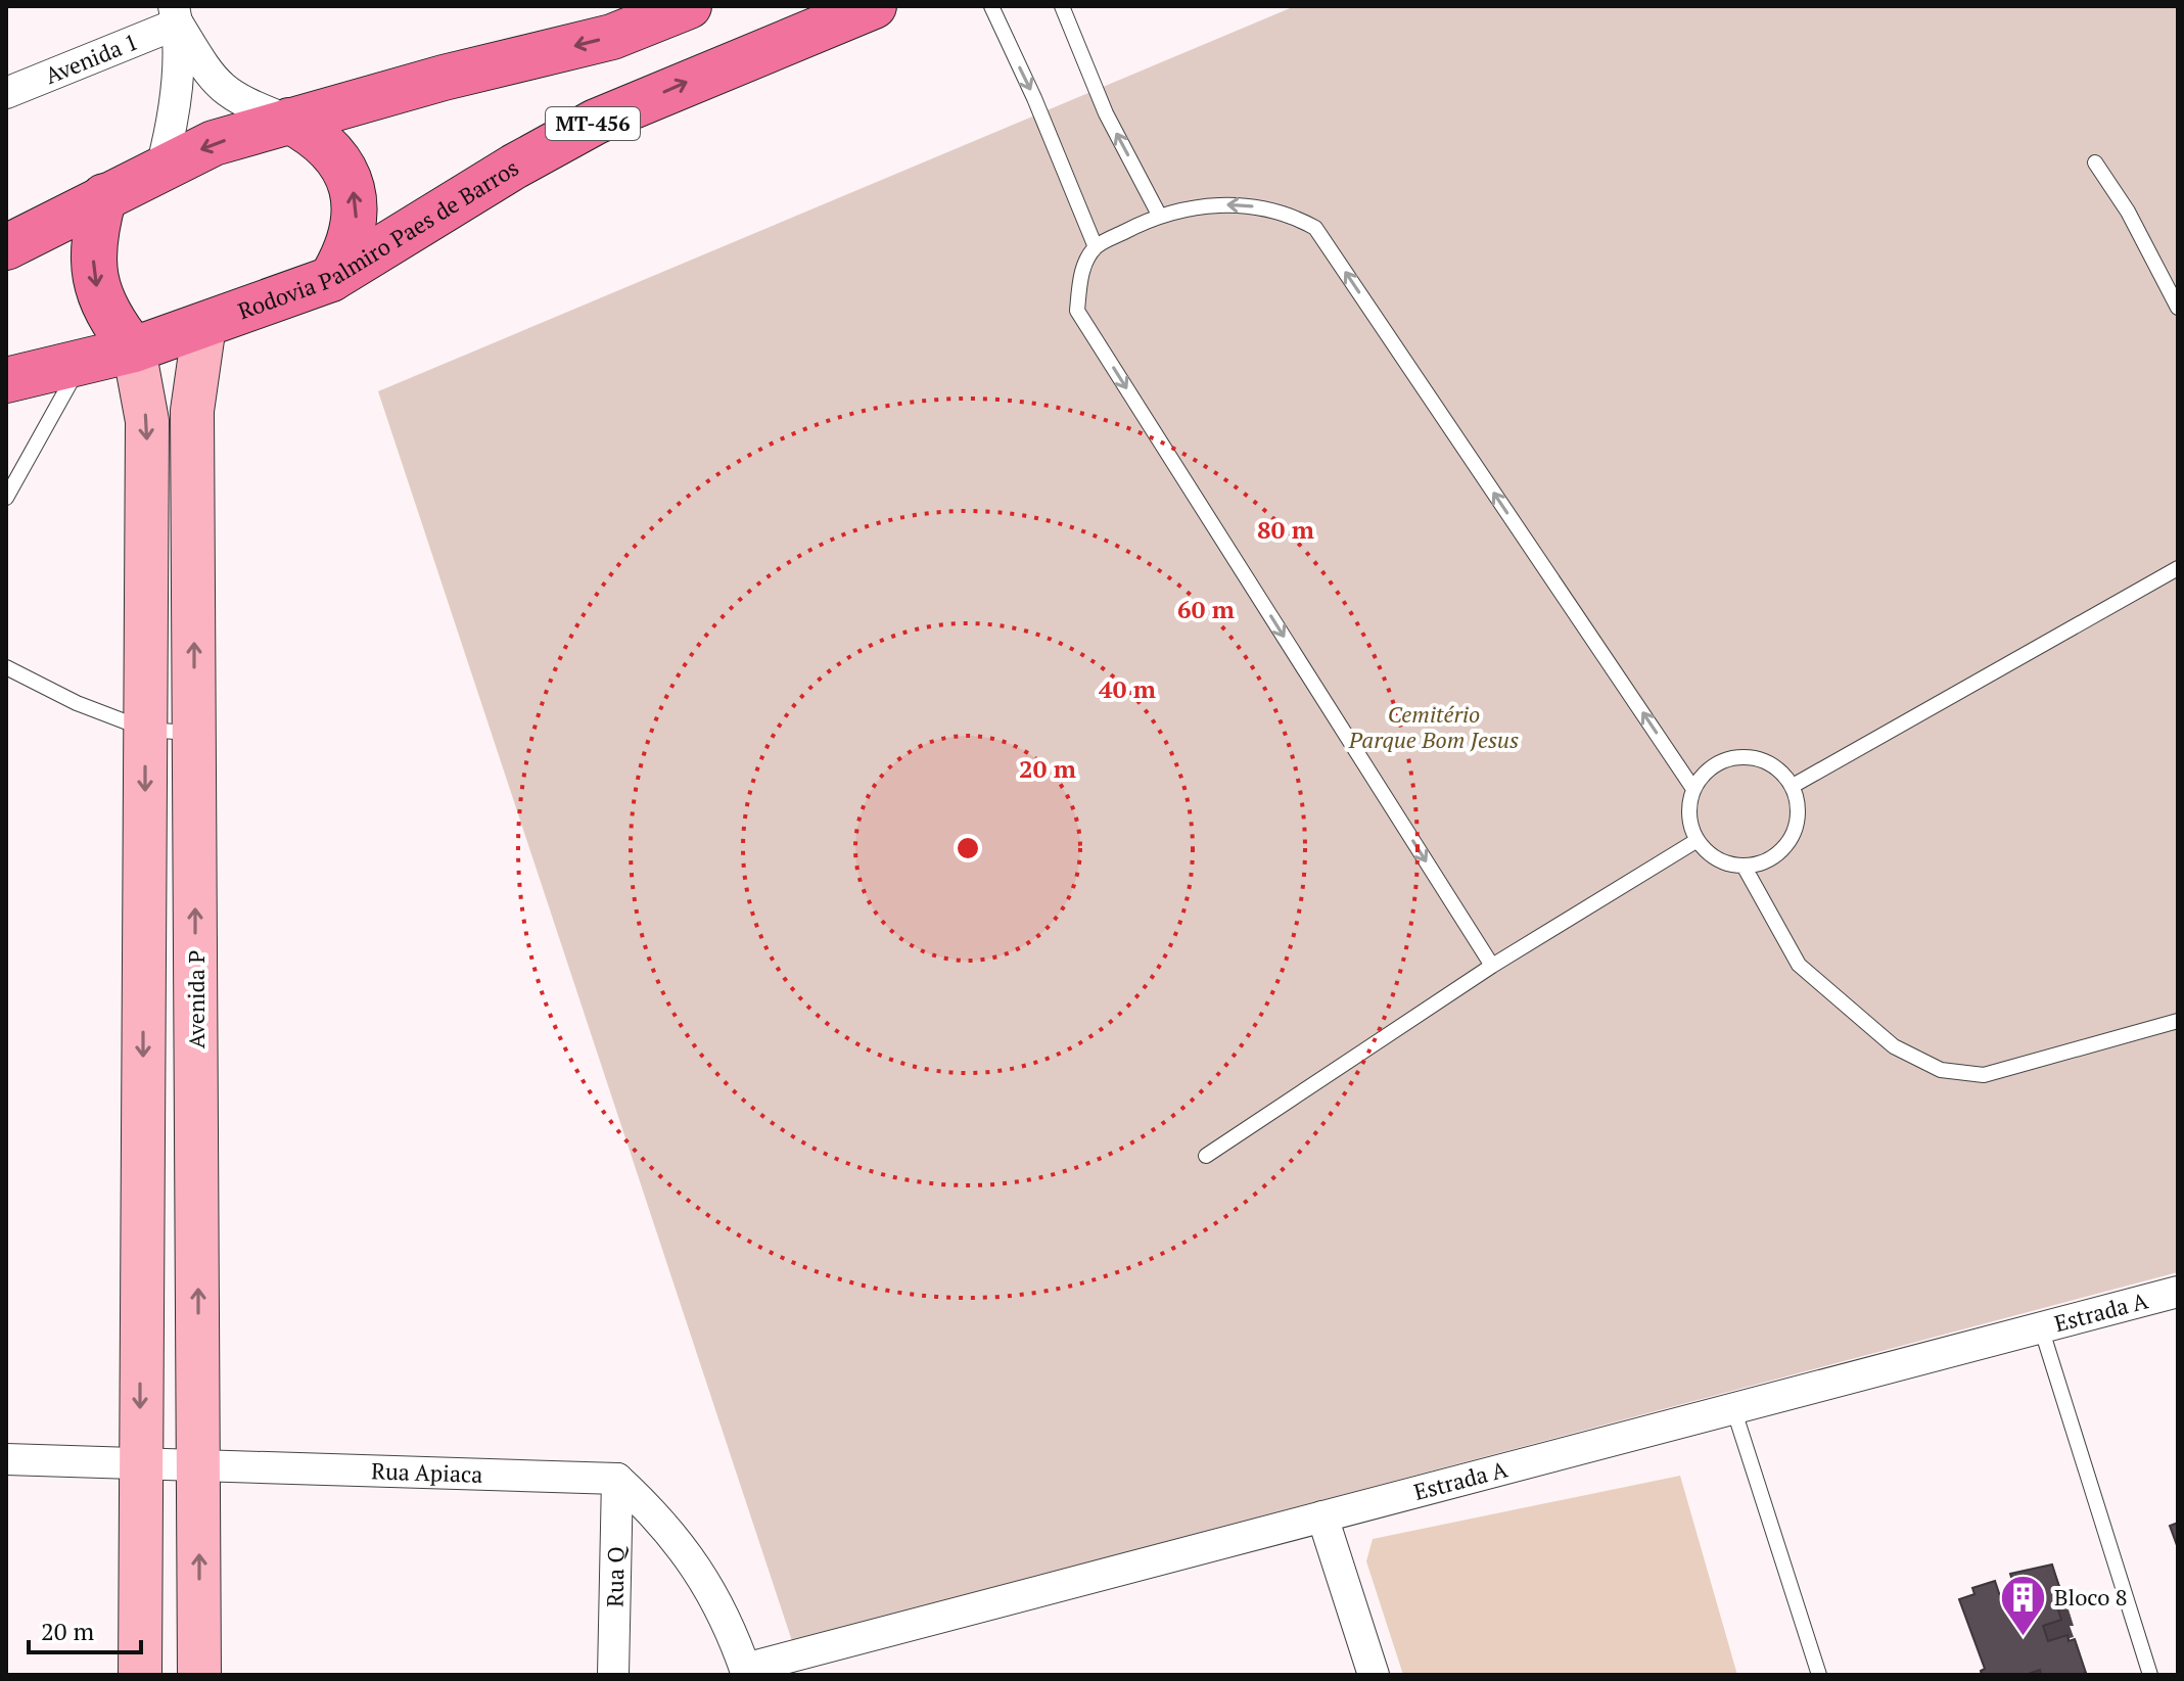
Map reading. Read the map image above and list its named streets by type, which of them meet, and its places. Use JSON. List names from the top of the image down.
{
  "streets": {
    "main road": ["MT-456", "Rodovia Palmiro Paes de Barros"],
    "street": [
      "Avenida 1",
      "Avenida P",
      "Estrada A",
      "Rua Apiaca",
      "Rua Q"
    ]
  },
  "crossings": [
    ["Rodovia Palmiro Paes de Barros", "Avenida P"],
    ["Avenida P", "Rua Apiaca"],
    ["Rua Apiaca", "Rua Q"]
  ],
  "parks": ["Cemitério Parque Bom Jesus"],
  "places": {
    "building": ["Bloco 8"]
  },
  "scale_bar": "20 m",
  "rings": [
    "80 m",
    "60 m",
    "40 m",
    "20 m"
  ]
}
